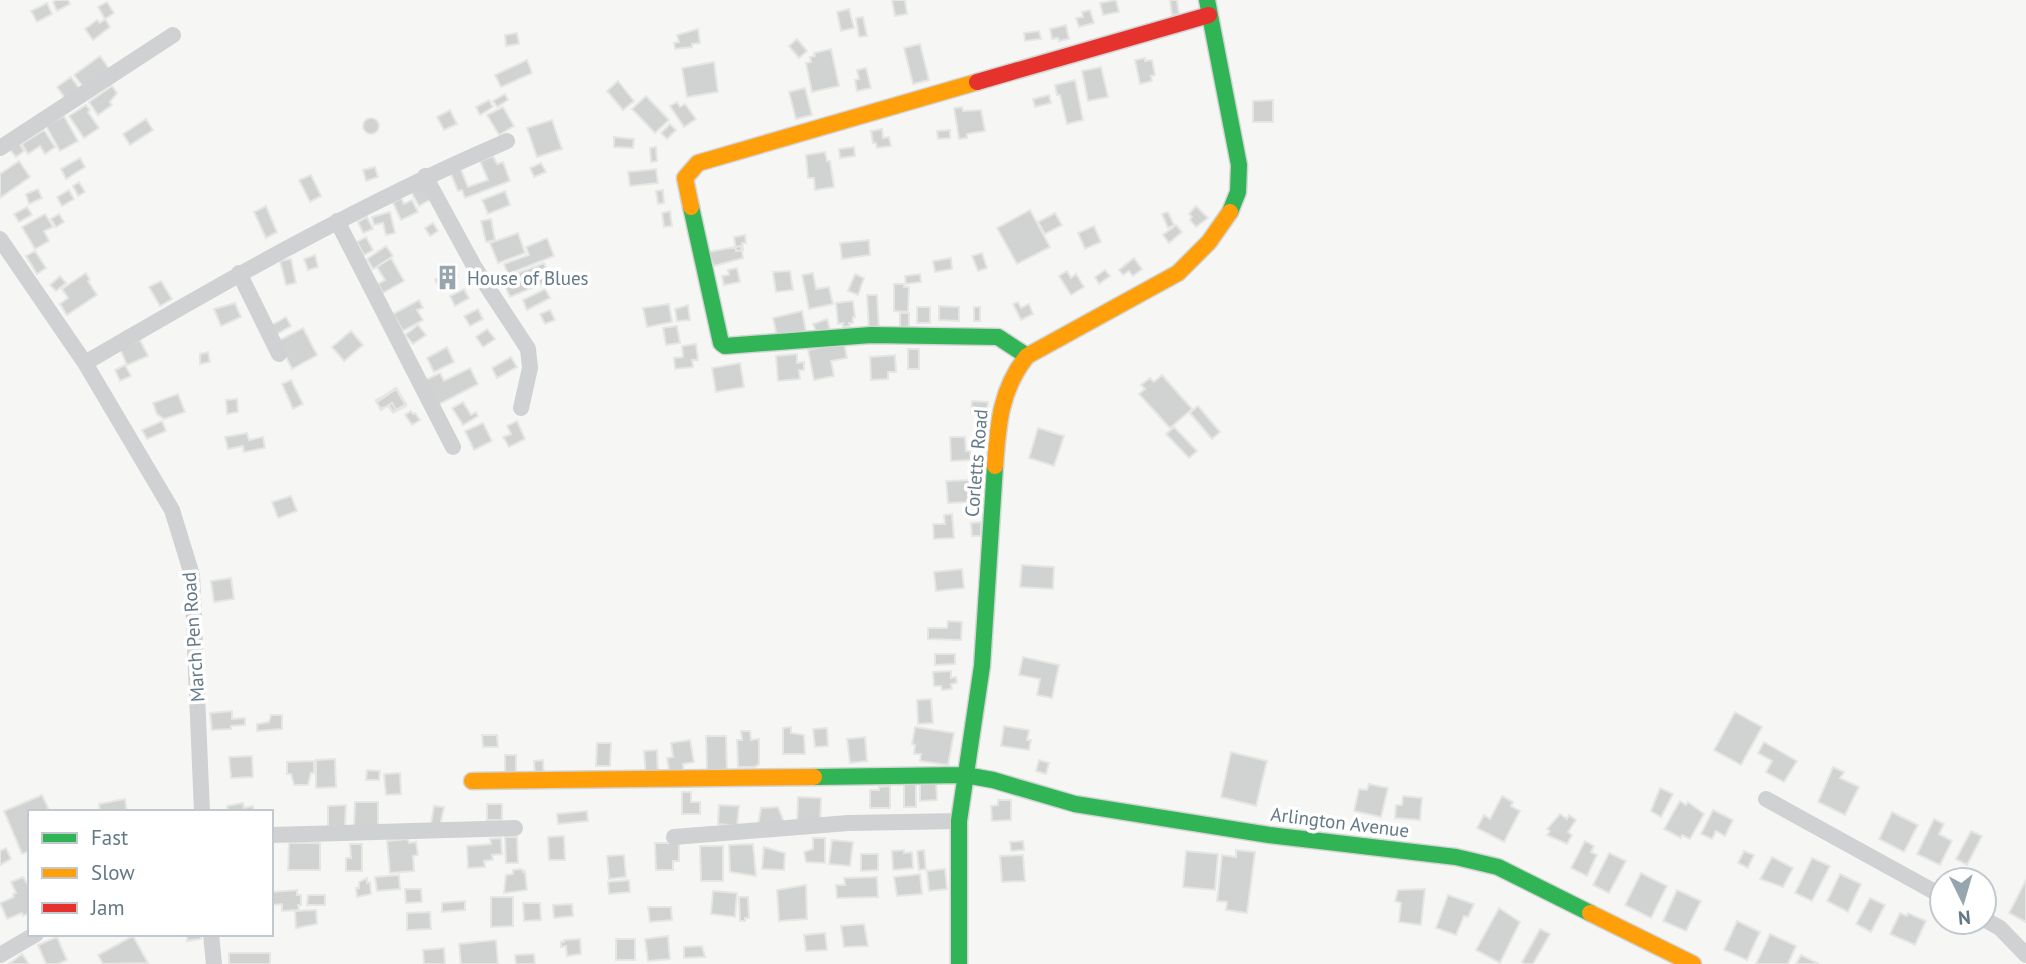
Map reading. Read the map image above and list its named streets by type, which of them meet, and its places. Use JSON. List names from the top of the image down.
{
  "streets": {
    "street": ["Corletts Road", "March Pen Road", "Arlington Avenue"]
  },
  "crossings": [
    ["Corletts Road", "Arlington Avenue"]
  ],
  "places": {
    "building": ["House of Blues"]
  },
  "legend": ["Fast", "Slow", "Jam"],
  "north": "bottom"
}
